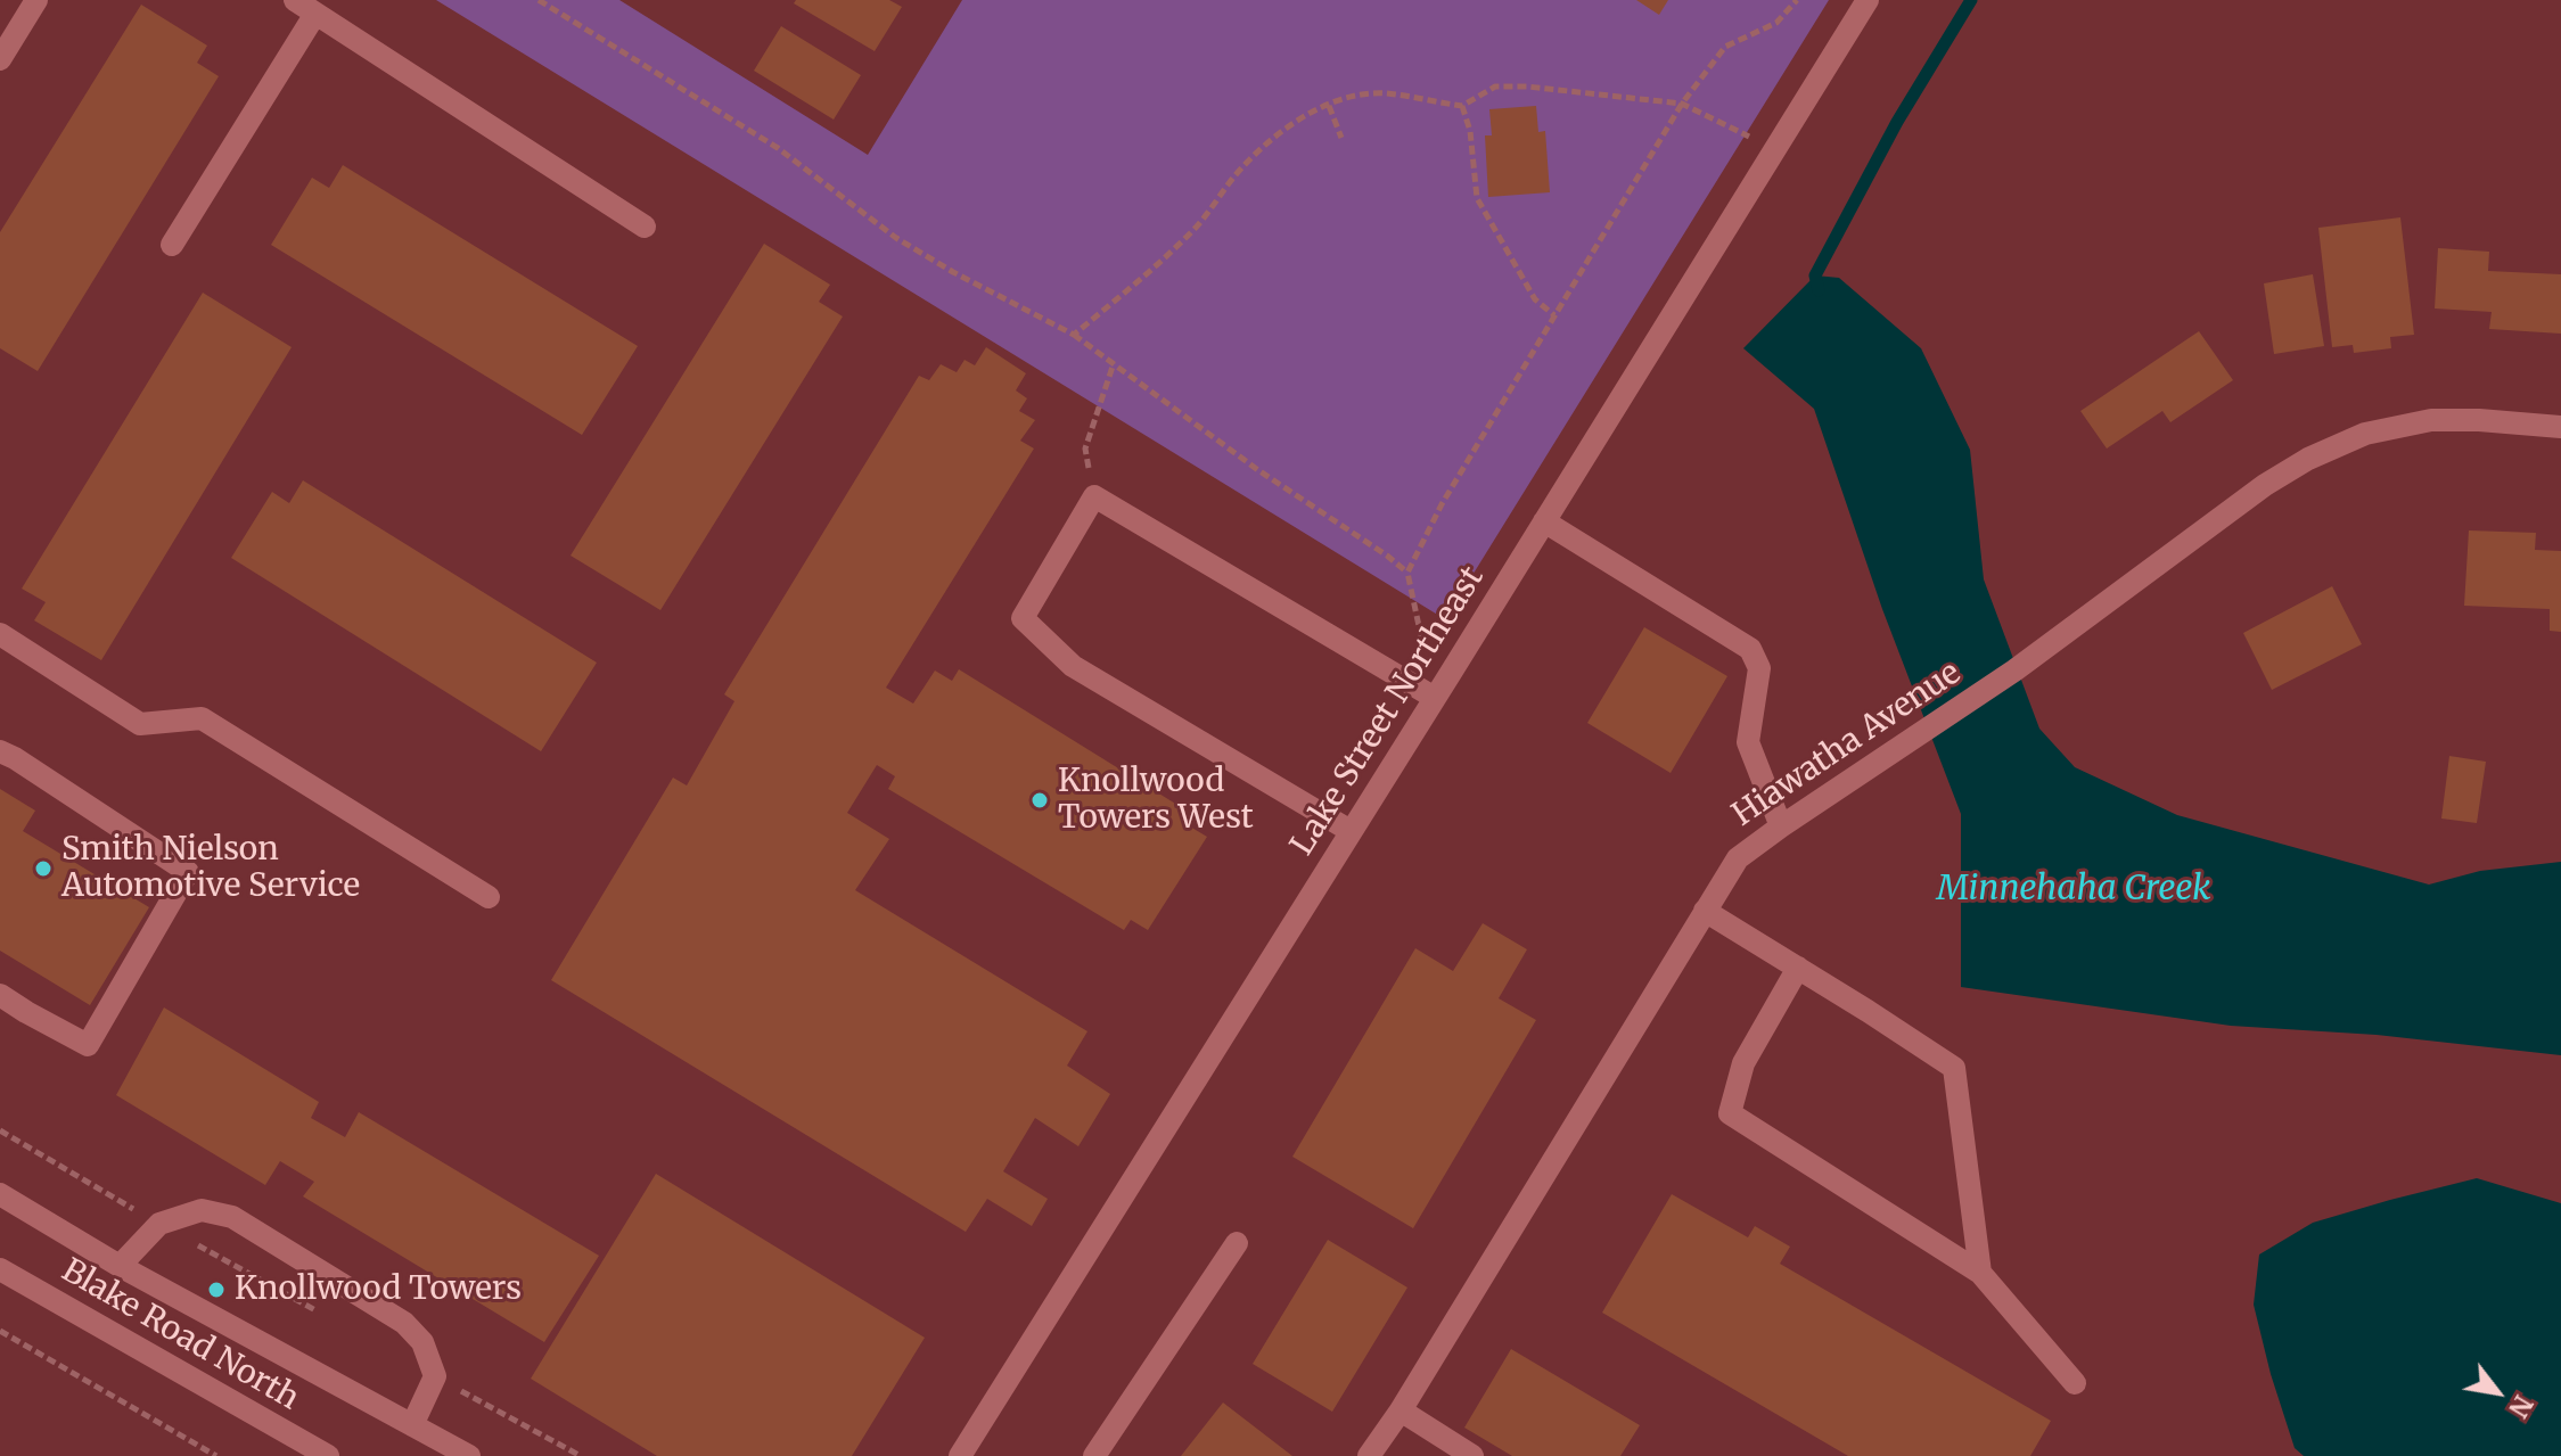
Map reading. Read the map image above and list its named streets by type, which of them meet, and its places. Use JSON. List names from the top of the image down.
{
  "streets": {
    "street": ["Lake Street Northeast", "Hiawatha Avenue", "Blake Road North"]
  },
  "water": ["Minnehaha Creek"],
  "places": ["Knollwood Towers West", "Smith Nielson Automotive Service", "Knollwood Towers"],
  "north": "bottom right"
}
